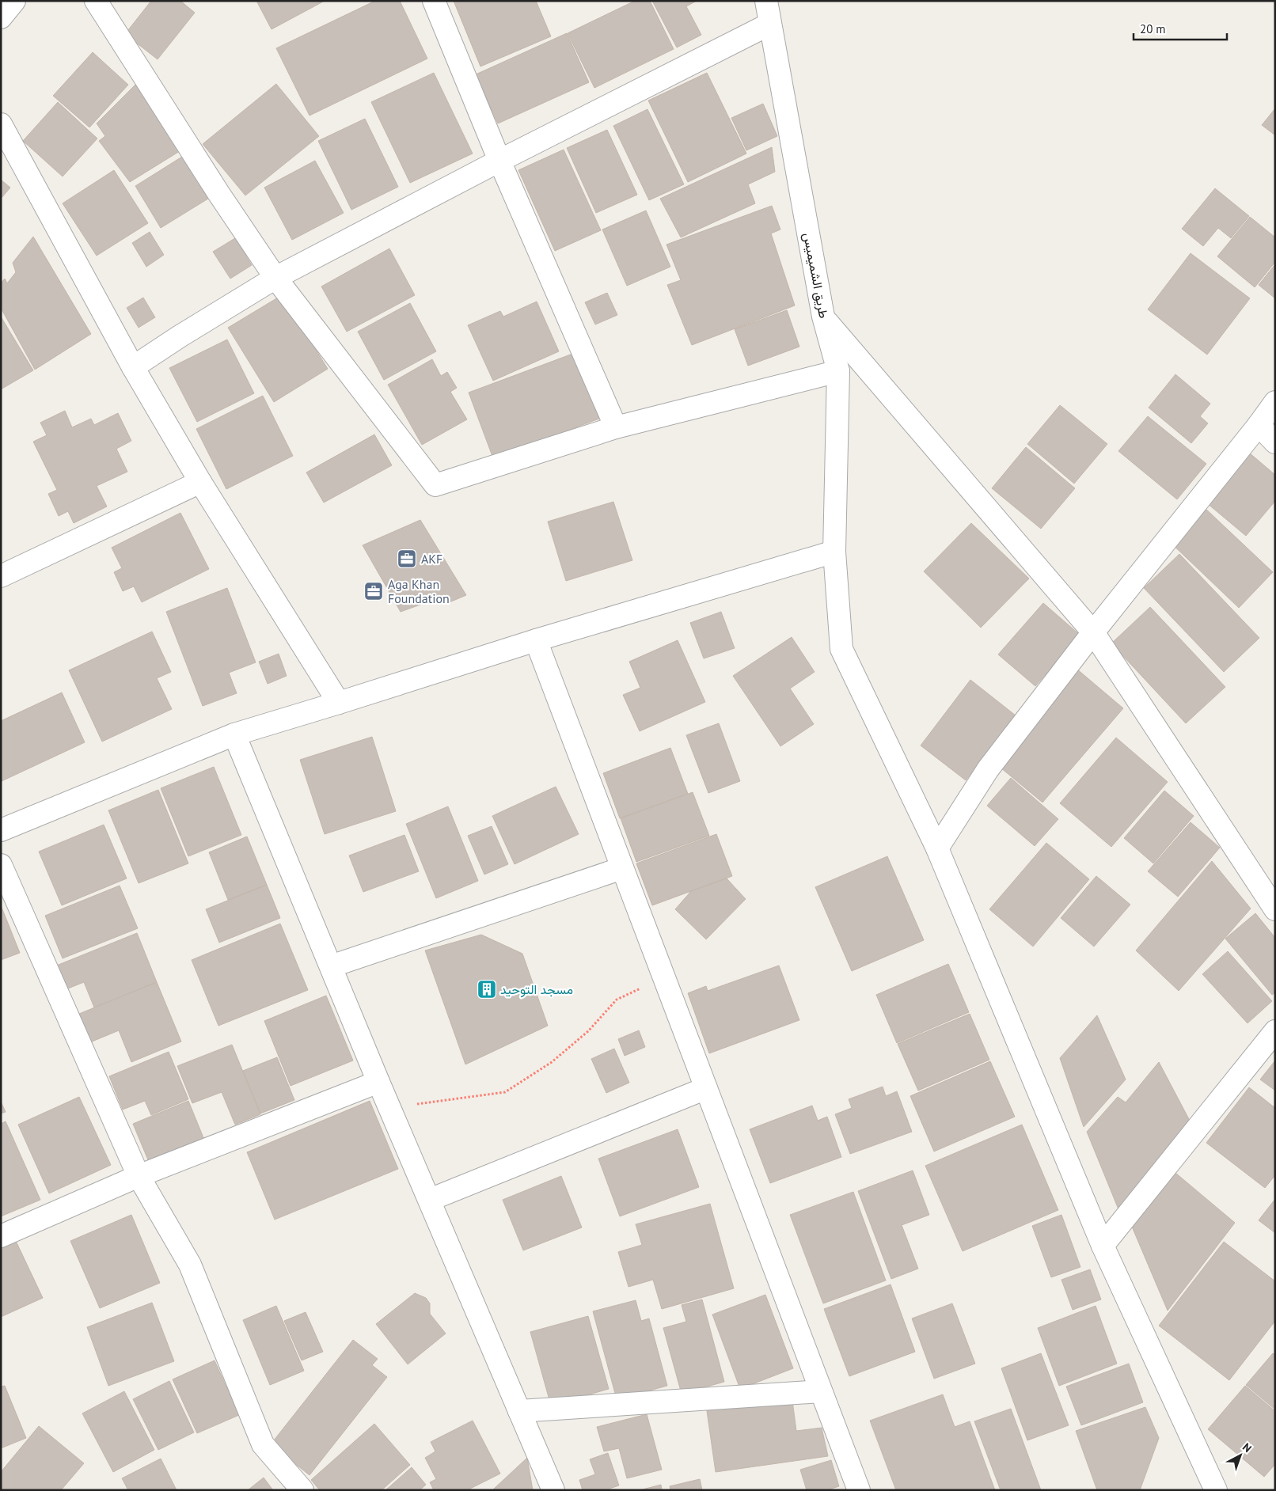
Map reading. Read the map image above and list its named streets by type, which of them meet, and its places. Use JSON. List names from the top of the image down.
{
  "streets": {
    "street": ["طريق الشميميس"]
  },
  "places": {
    "office": ["AKF", "Aga Khan Foundation"],
    "building": ["مسجد التوحيد"]
  },
  "scale_bar": "20 m",
  "north": "top right"
}
